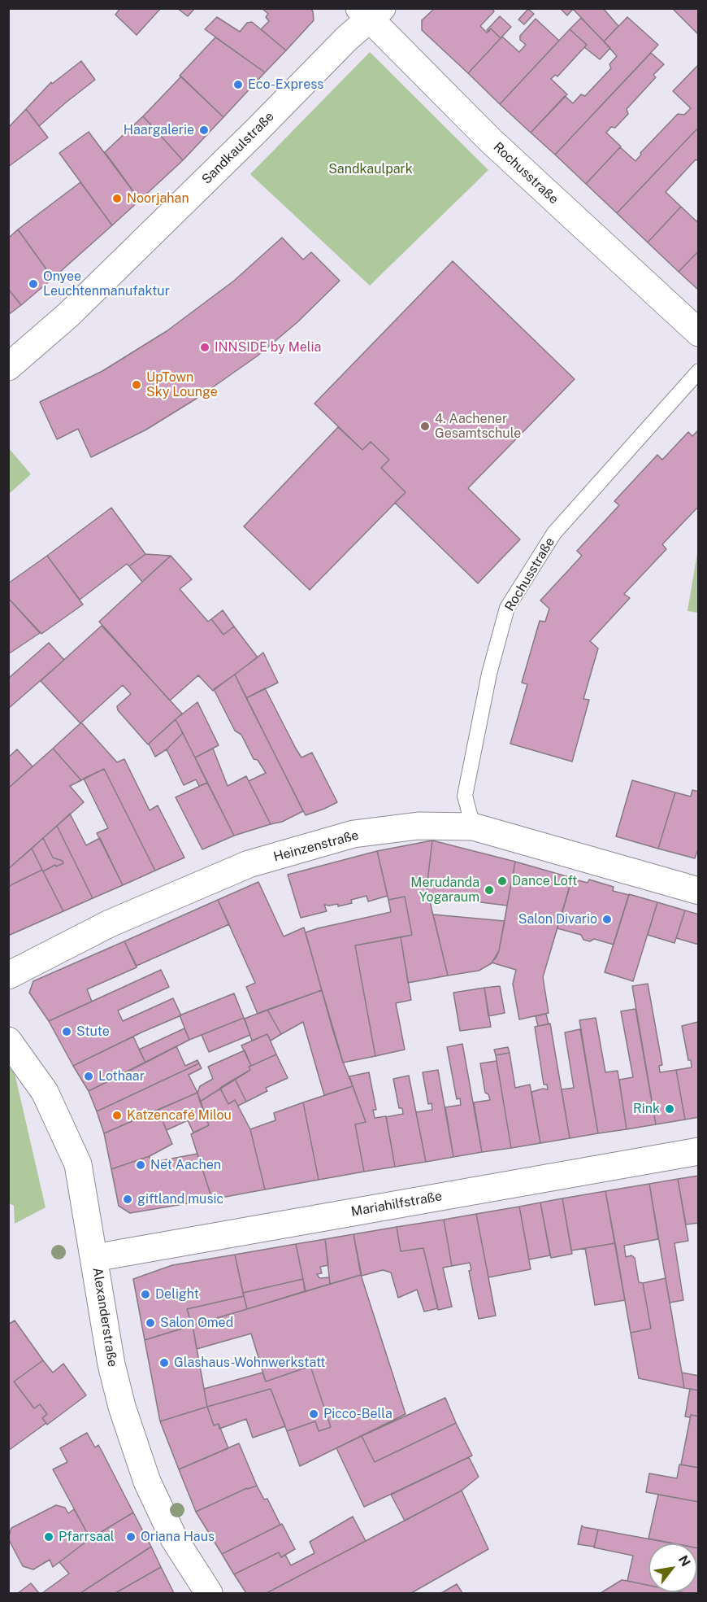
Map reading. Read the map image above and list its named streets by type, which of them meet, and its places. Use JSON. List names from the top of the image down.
{
  "streets": {
    "street": [
      "Sandkaulstraße",
      "Rochusstraße",
      "Heinzenstraße",
      "Mariahilfstraße",
      "Alexanderstraße"
    ]
  },
  "crossings": [
    ["Sandkaulstraße", "Rochusstraße"],
    ["Rochusstraße", "Heinzenstraße"],
    ["Mariahilfstraße", "Alexanderstraße"]
  ],
  "parks": ["Sandkaulpark"],
  "places": [
    "Eco-Express",
    "Haargalerie",
    "Noorjahan",
    "Onyee Leuchtenmanufaktur",
    "INNSIDE by Melia",
    "UpTown Sky Lounge",
    "4. Aachener Gesamtschule",
    "Dance Loft",
    "Merudanda Yogaraum",
    "Salon Divario",
    "Stute",
    "Lothaar",
    "Rink",
    "Katzencafé Milou",
    "Net Aachen",
    "giftland music",
    "Delight",
    "Salon Omed",
    "Glashaus-Wohnwerkstatt",
    "Picco-Bella",
    "Pfarrsaal",
    "Oriana Haus"
  ],
  "north": "top right"
}
